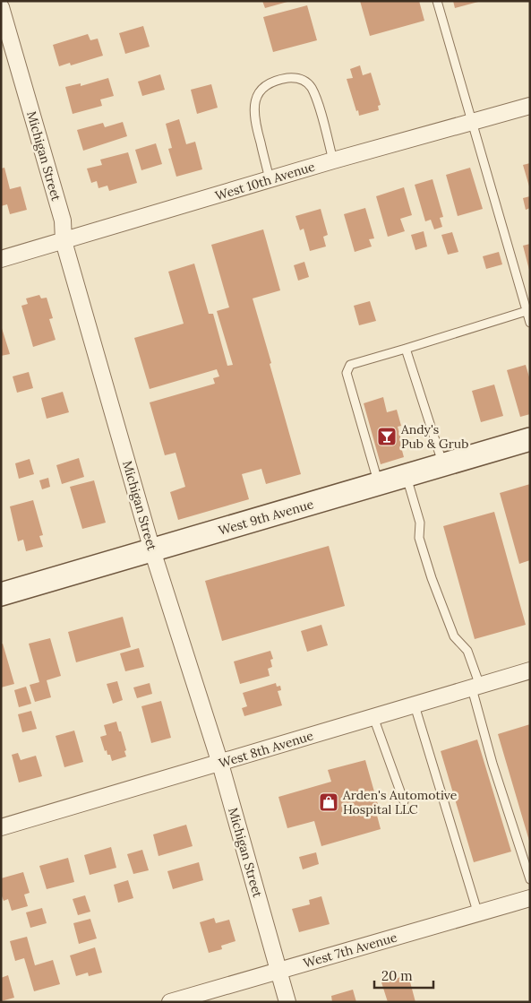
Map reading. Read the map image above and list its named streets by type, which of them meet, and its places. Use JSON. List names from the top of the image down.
{
  "streets": {
    "main road": ["West 9th Avenue"],
    "street": [
      "Michigan Street",
      "West 10th Avenue",
      "West 8th Avenue",
      "West 7th Avenue"
    ]
  },
  "crossings": [
    ["Michigan Street", "West 10th Avenue"],
    ["Michigan Street", "West 9th Avenue"],
    ["Michigan Street", "West 8th Avenue"],
    ["Michigan Street", "West 7th Avenue"]
  ],
  "places": {
    "bar": ["Andy's Pub & Grub"],
    "shop": ["Arden's Automotive Hospital LLC"]
  },
  "scale_bar": "20 m"
}
